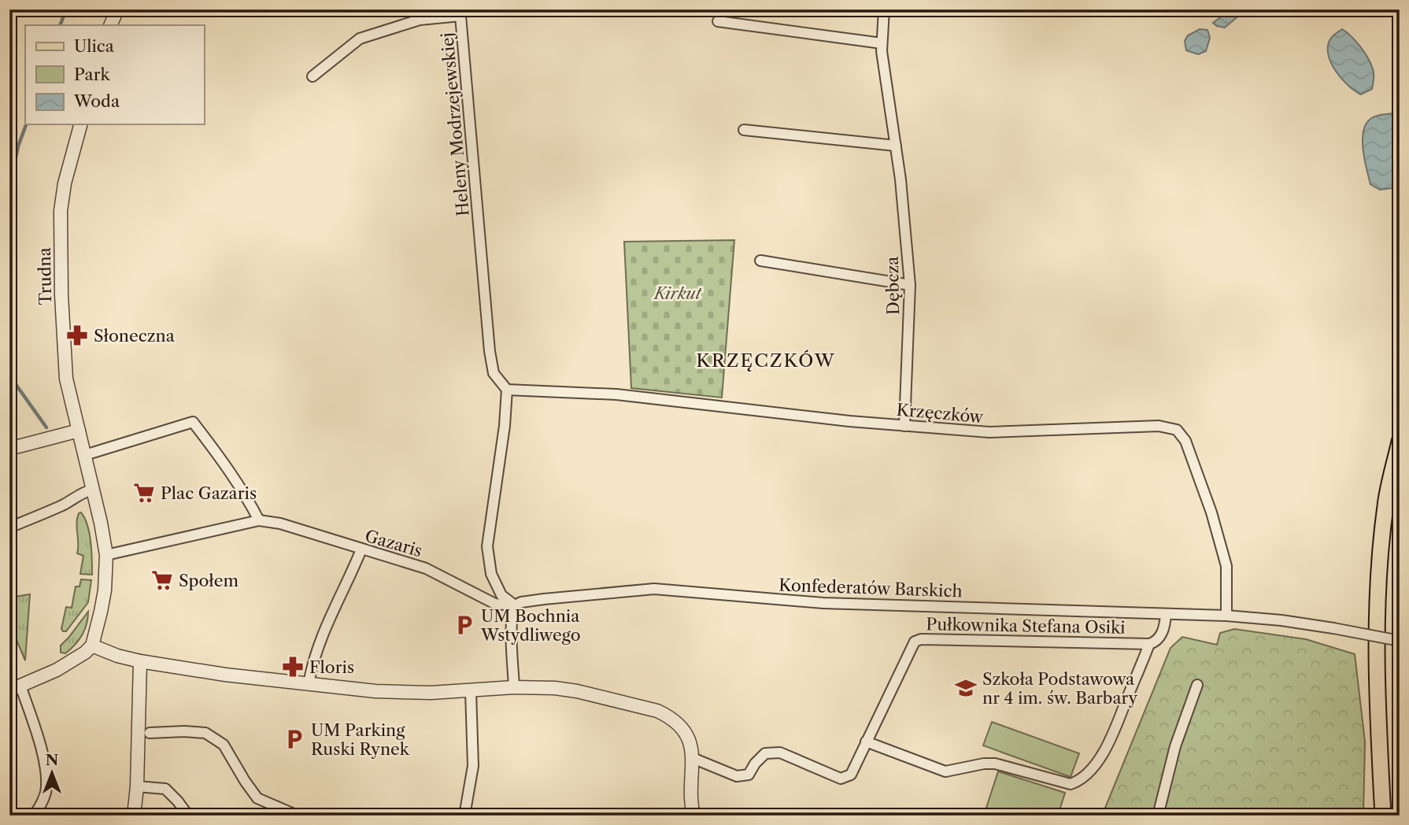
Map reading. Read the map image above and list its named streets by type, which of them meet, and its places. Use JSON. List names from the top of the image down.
{
  "streets": {
    "street": [
      "Heleny Modrzejewskiej",
      "Trudna",
      "Dębcza",
      "Krzęczków",
      "Gazaris",
      "Konfederatów Barskich",
      "Pułkownika Stefana Osiki"
    ]
  },
  "crossings": [
    ["Heleny Modrzejewskiej", "Krzęczków"],
    ["Dębcza", "Krzęczków"],
    ["Krzęczków", "Konfederatów Barskich"],
    ["Gazaris", "Konfederatów Barskich"],
    ["Konfederatów Barskich", "Pułkownika Stefana Osiki"]
  ],
  "districts": ["KRZĘCZKÓW"],
  "parks": ["Kirkut"],
  "places": {
    "pharmacy": ["Słoneczna", "Floris"],
    "supermarket": ["Plac Gazaris", "Społem"],
    "parking": ["UM Bochnia Wstydliwego", "UM Parking Ruski Rynek"],
    "school or university": ["Szkoła Podstawowa nr 4 im. św. Barbary"]
  },
  "legend": ["Ulica", "Park", "Woda"],
  "north": "top"
}
